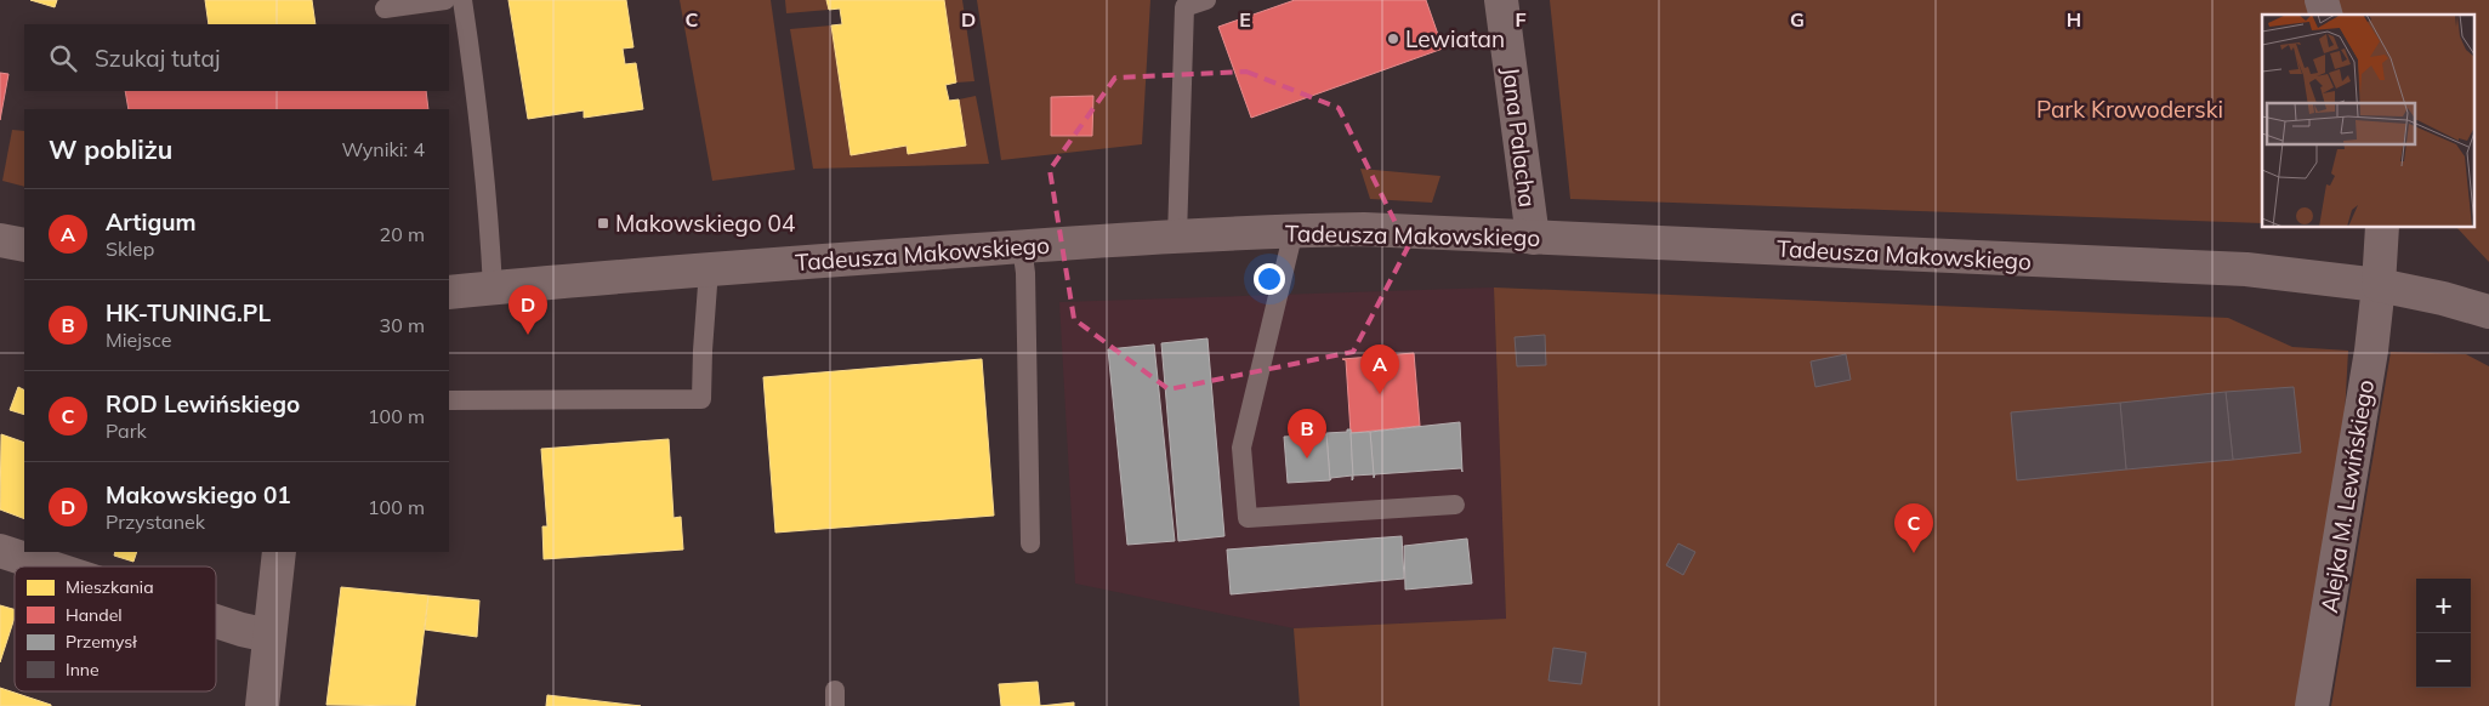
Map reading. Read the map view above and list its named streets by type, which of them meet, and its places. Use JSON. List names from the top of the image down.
{
  "streets": {
    "street": ["Jana Palacha", "Tadeusza Makowskiego", "Alejka M. Lewińskiego"]
  },
  "crossings": [
    ["Jana Palacha", "Tadeusza Makowskiego"],
    ["Tadeusza Makowskiego", "Alejka M. Lewińskiego"]
  ],
  "parks": ["Park Krowoderski"],
  "places": {
    "other": ["Lewiatan"],
    "transit": ["Makowskiego 04"]
  },
  "legend": [
    "Mieszkania",
    "Handel",
    "Przemysł",
    "Inne"
  ],
  "page": {
    "search": "Szukaj tutaj",
    "heading": ["W pobliżu", "Wyniki: 4"],
    "list": [
      {
        "mark": "A",
        "name": "Artigum",
        "note": "Sklep",
        "value": "20 m"
      },
      {
        "mark": "B",
        "name": "HK-TUNING.PL",
        "note": "Miejsce",
        "value": "30 m"
      },
      {
        "mark": "C",
        "name": "ROD Lewińskiego",
        "note": "Park",
        "value": "100 m"
      },
      {
        "mark": "D",
        "name": "Makowskiego 01",
        "note": "Przystanek",
        "value": "100 m"
      }
    ],
    "pins": [
      "D",
      "A",
      "B",
      "C"
    ],
    "map_buttons": ["+", "−"]
  },
  "grid": {
    "columns": [
      "C",
      "D",
      "E",
      "F",
      "G",
      "H"
    ]
  }
}
